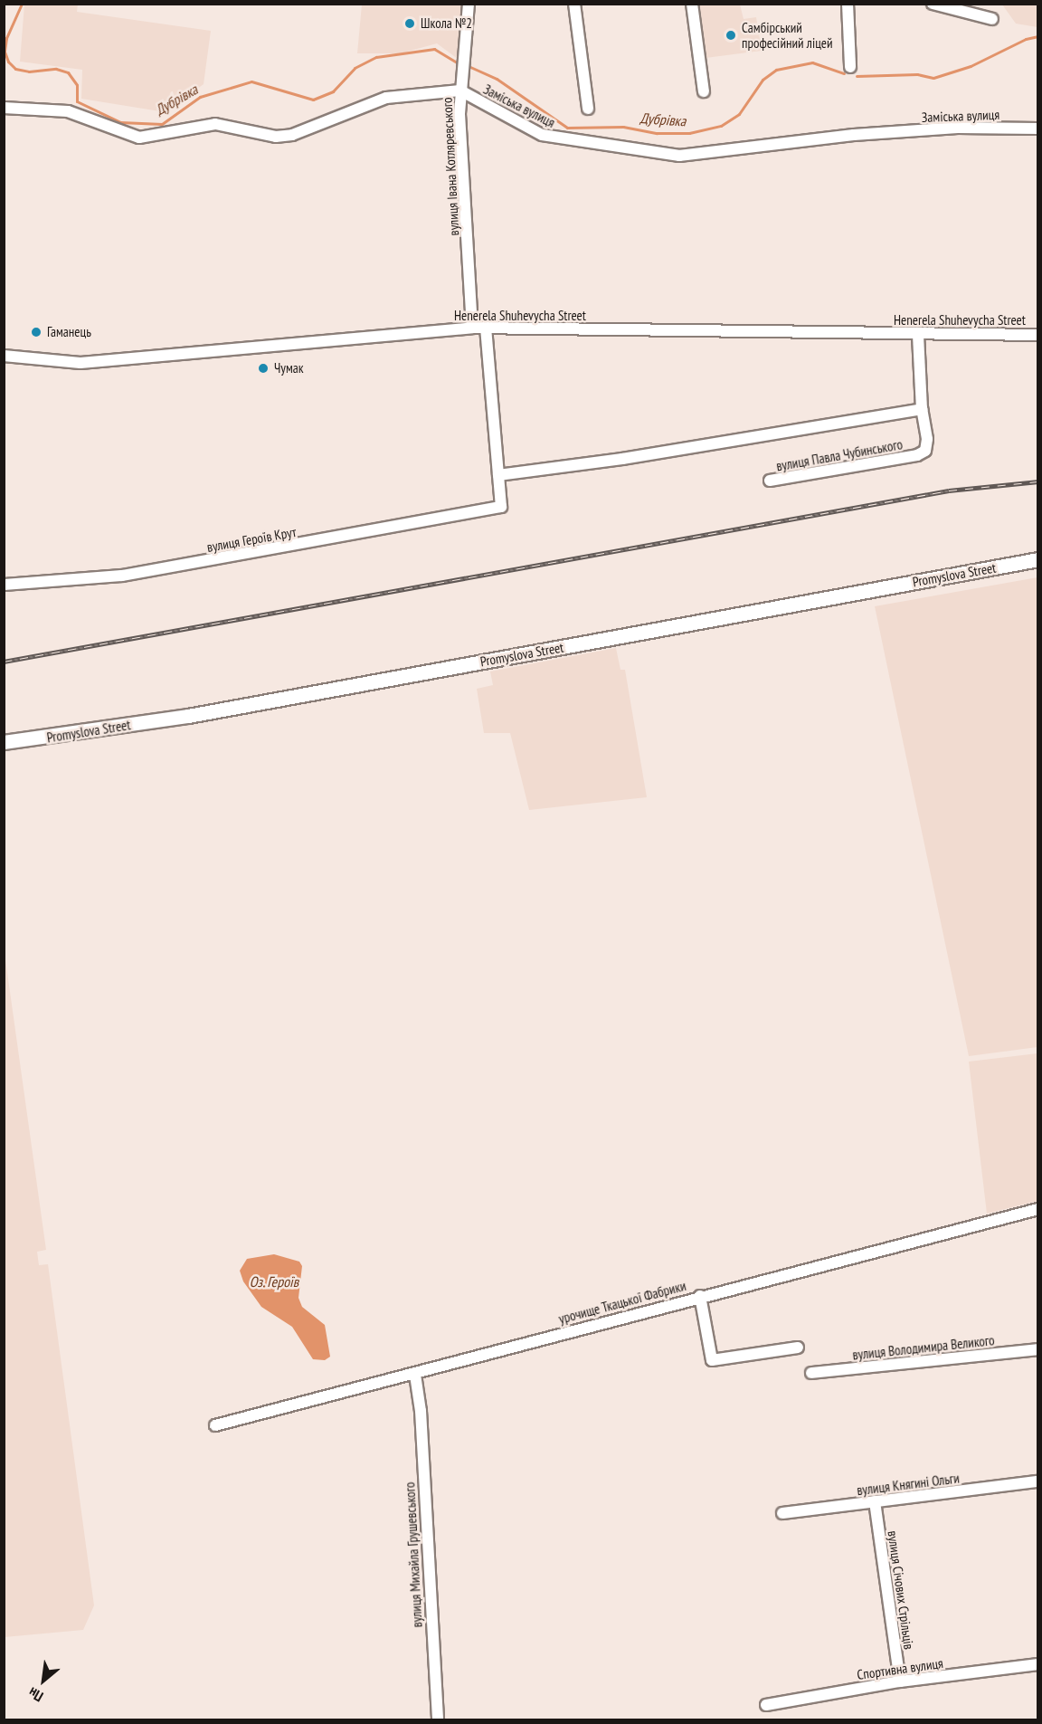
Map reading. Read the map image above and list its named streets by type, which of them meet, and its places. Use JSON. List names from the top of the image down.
{
  "streets": {
    "street": [
      "Заміська вулиця",
      "вулиця Івана Котляревського",
      "Henerela Shuhevycha Street",
      "вулиця Павла Чубинського",
      "вулиця Героїв Крут",
      "Promyslova Street",
      "урочище Ткацької Фабрики",
      "вулиця Володимира Великого",
      "вулиця Княгині Ольги",
      "вулиця Михайла Грушевського",
      "вулиця Січових Стрільців",
      "Спортивна вулиця"
    ]
  },
  "crossings": [
    ["Заміська вулиця", "вулиця Івана Котляревського"],
    ["вулиця Івана Котляревського", "Henerela Shuhevycha Street"],
    ["Henerela Shuhevycha Street", "вулиця Павла Чубинського"],
    ["урочище Ткацької Фабрики", "вулиця Михайла Грушевського"],
    ["вулиця Княгині Ольги", "вулиця Січових Стрільців"],
    ["вулиця Січових Стрільців", "Спортивна вулиця"]
  ],
  "water": ["Дубрівка", "Оз. Героїв"],
  "places": [
    "Школа №2",
    "Самбірський професійний ліцей",
    "Гаманець",
    "Чумак"
  ],
  "north": "bottom left"
}
